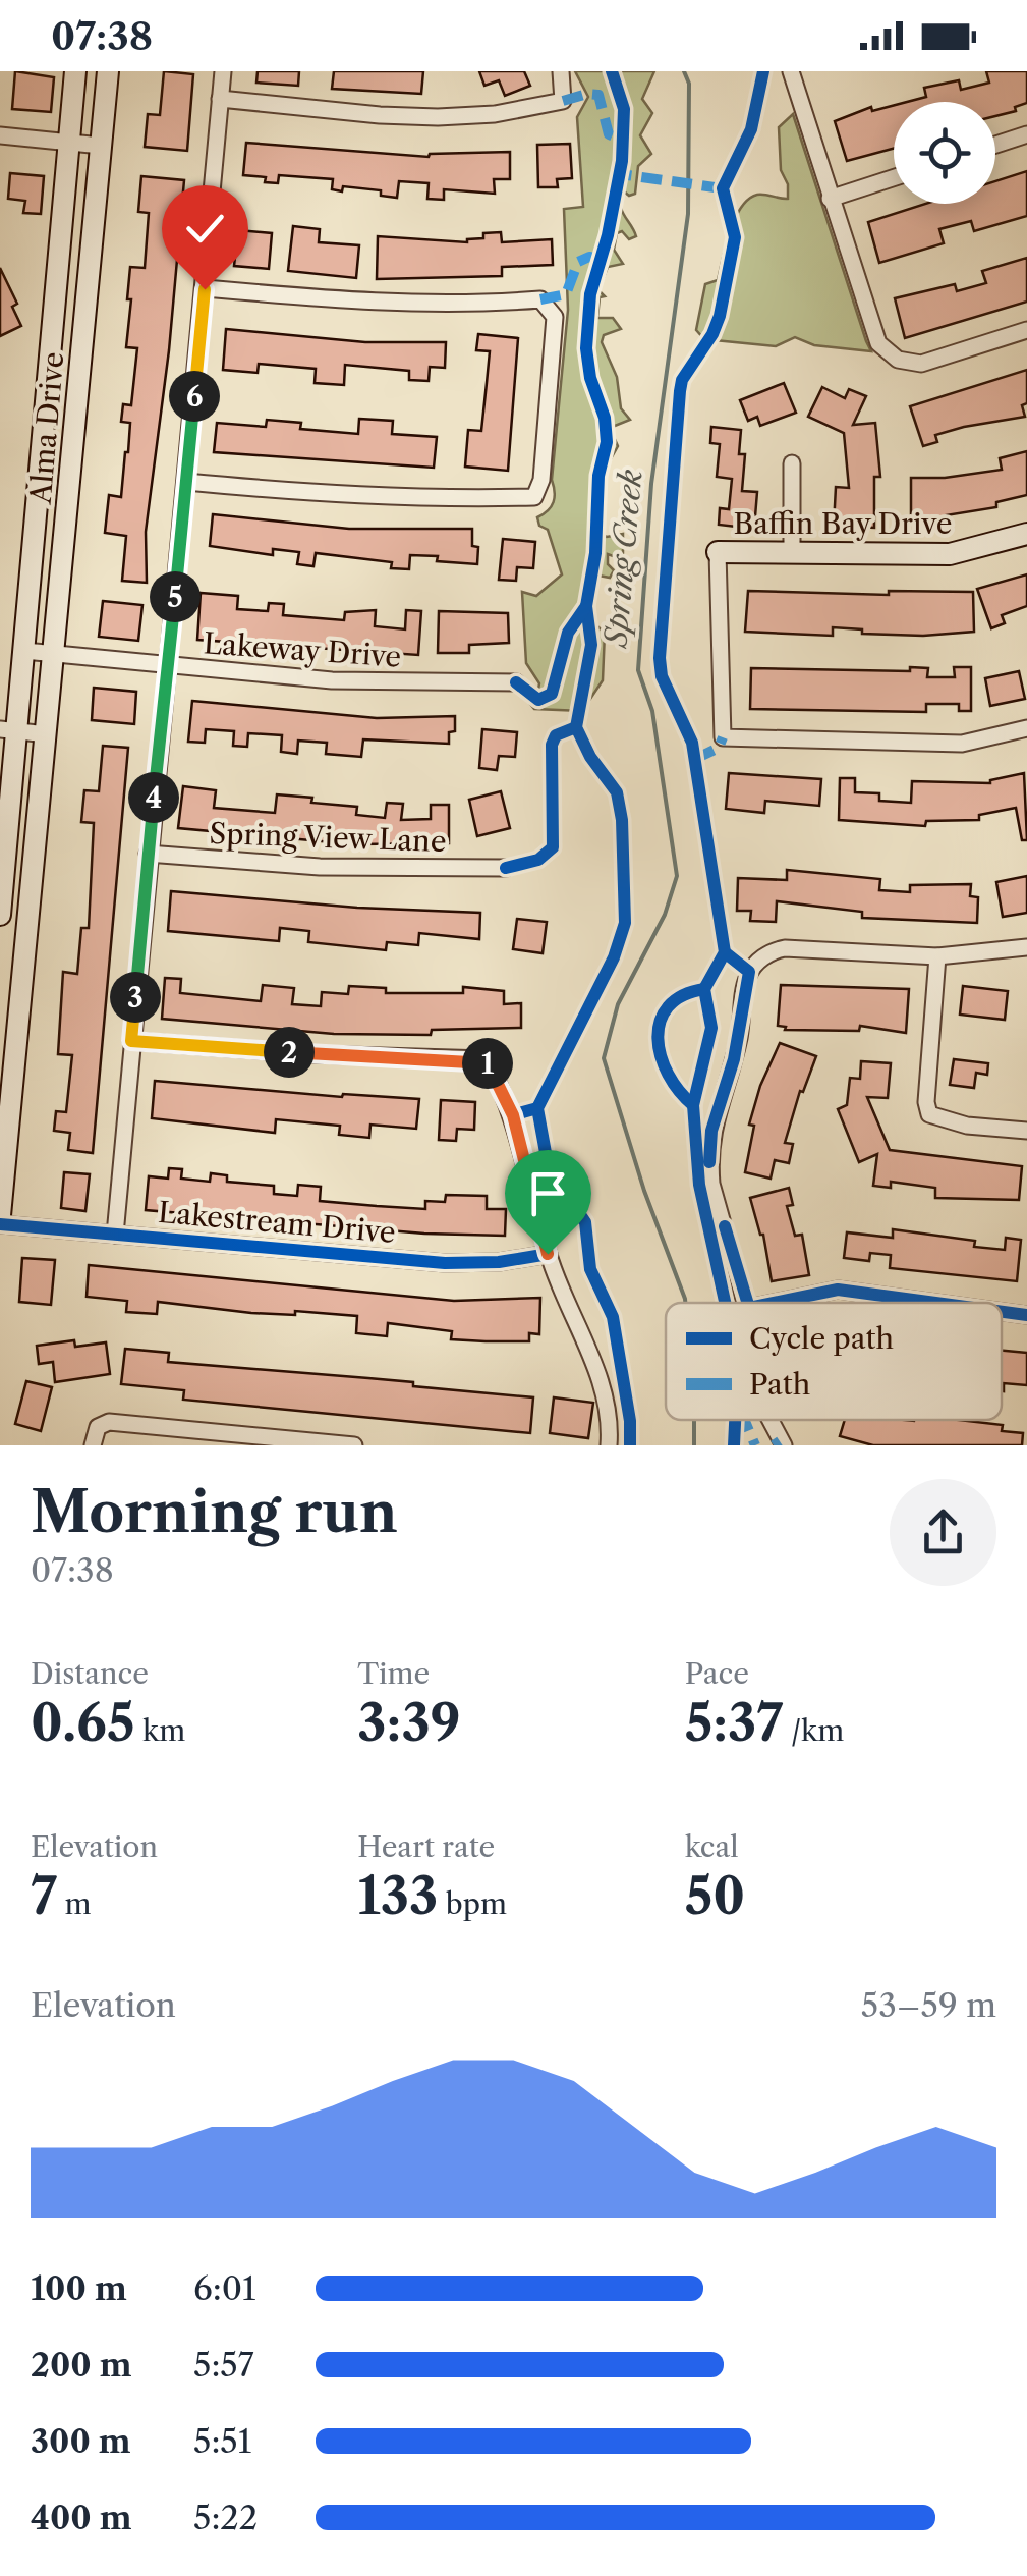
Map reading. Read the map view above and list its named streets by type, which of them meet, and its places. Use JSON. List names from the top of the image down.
{
  "streets": {
    "main road": ["Alma Drive", "Baffin Bay Drive"],
    "street": ["Lakeway Drive", "Spring View Lane", "Lakestream Drive"]
  },
  "crossings": [
    ["Alma Drive", "Lakeway Drive"]
  ],
  "water": ["Spring Creek"],
  "legend": ["Cycle path", "Path"],
  "page": {
    "status": "07:38",
    "pins": [
      "6",
      "5",
      "4",
      "3",
      "2",
      "1"
    ],
    "heading": ["Morning run", "07:38"],
    "stats": [
      ["Distance", "0.65 km"],
      ["Time", "3:39"],
      ["Pace", "5:37 /km"],
      ["Elevation", "7 m"],
      ["Heart rate", "133 bpm"],
      ["kcal", "50"]
    ],
    "chart": ["Elevation", "53–59 m"],
    "list": [
      {
        "name": "100 m",
        "note": "6:01"
      },
      {
        "name": "200 m",
        "note": "5:57"
      },
      {
        "name": "300 m",
        "note": "5:51"
      },
      {
        "name": "400 m",
        "note": "5:22"
      }
    ]
  }
}
